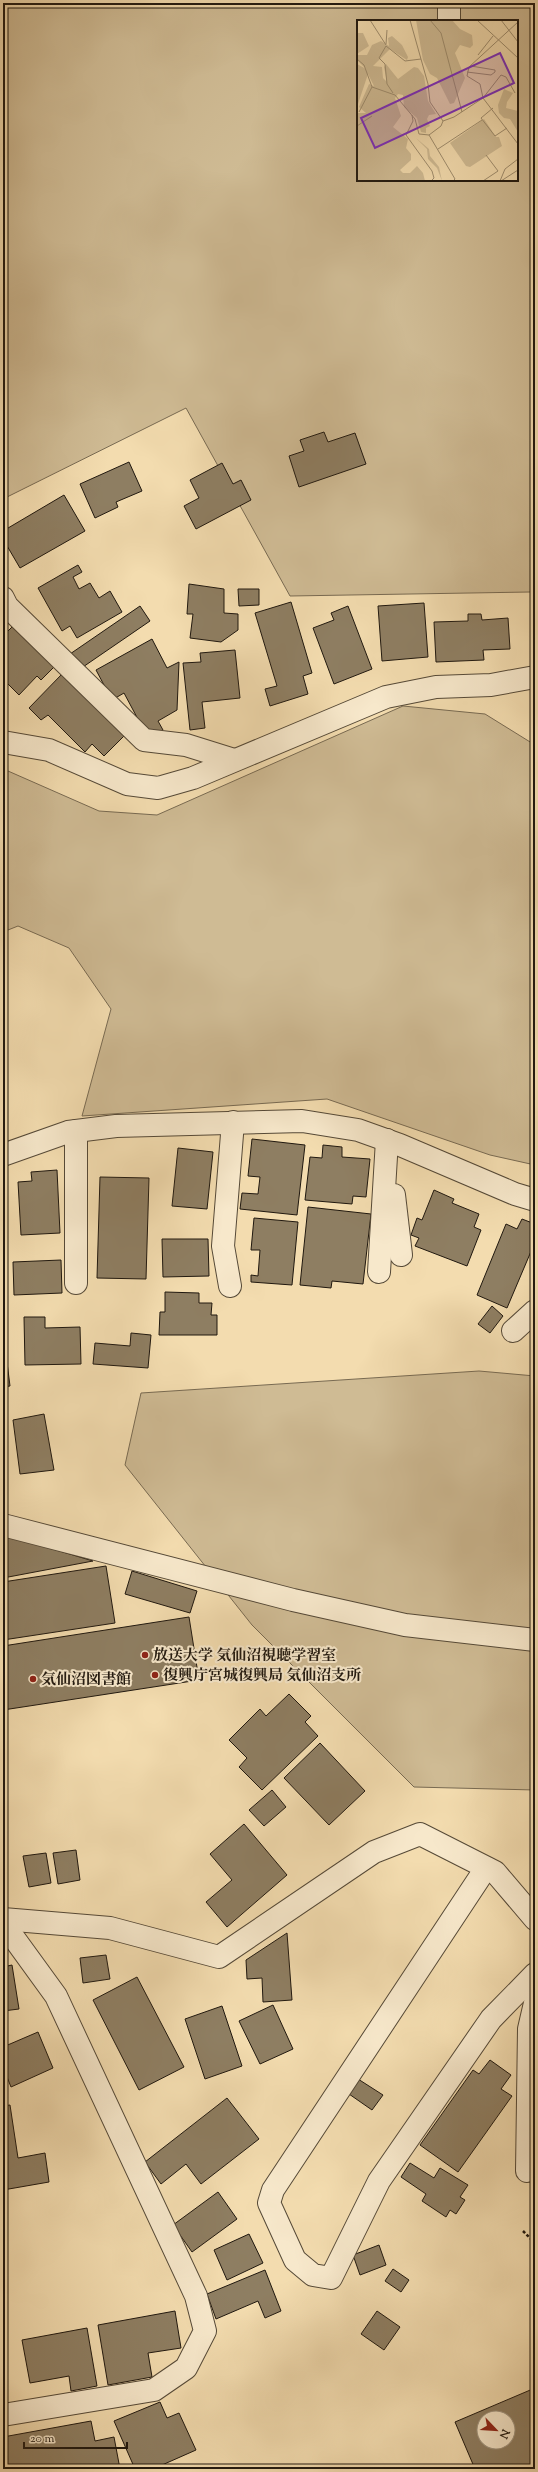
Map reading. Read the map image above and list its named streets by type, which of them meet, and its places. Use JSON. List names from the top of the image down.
{
  "places": ["放送大学 気仙沼視聴学習室", "復興庁宮城復興局 気仙沼支所", "気仙沼図書館"],
  "scale_bar": "20 m",
  "north": "bottom right"
}
